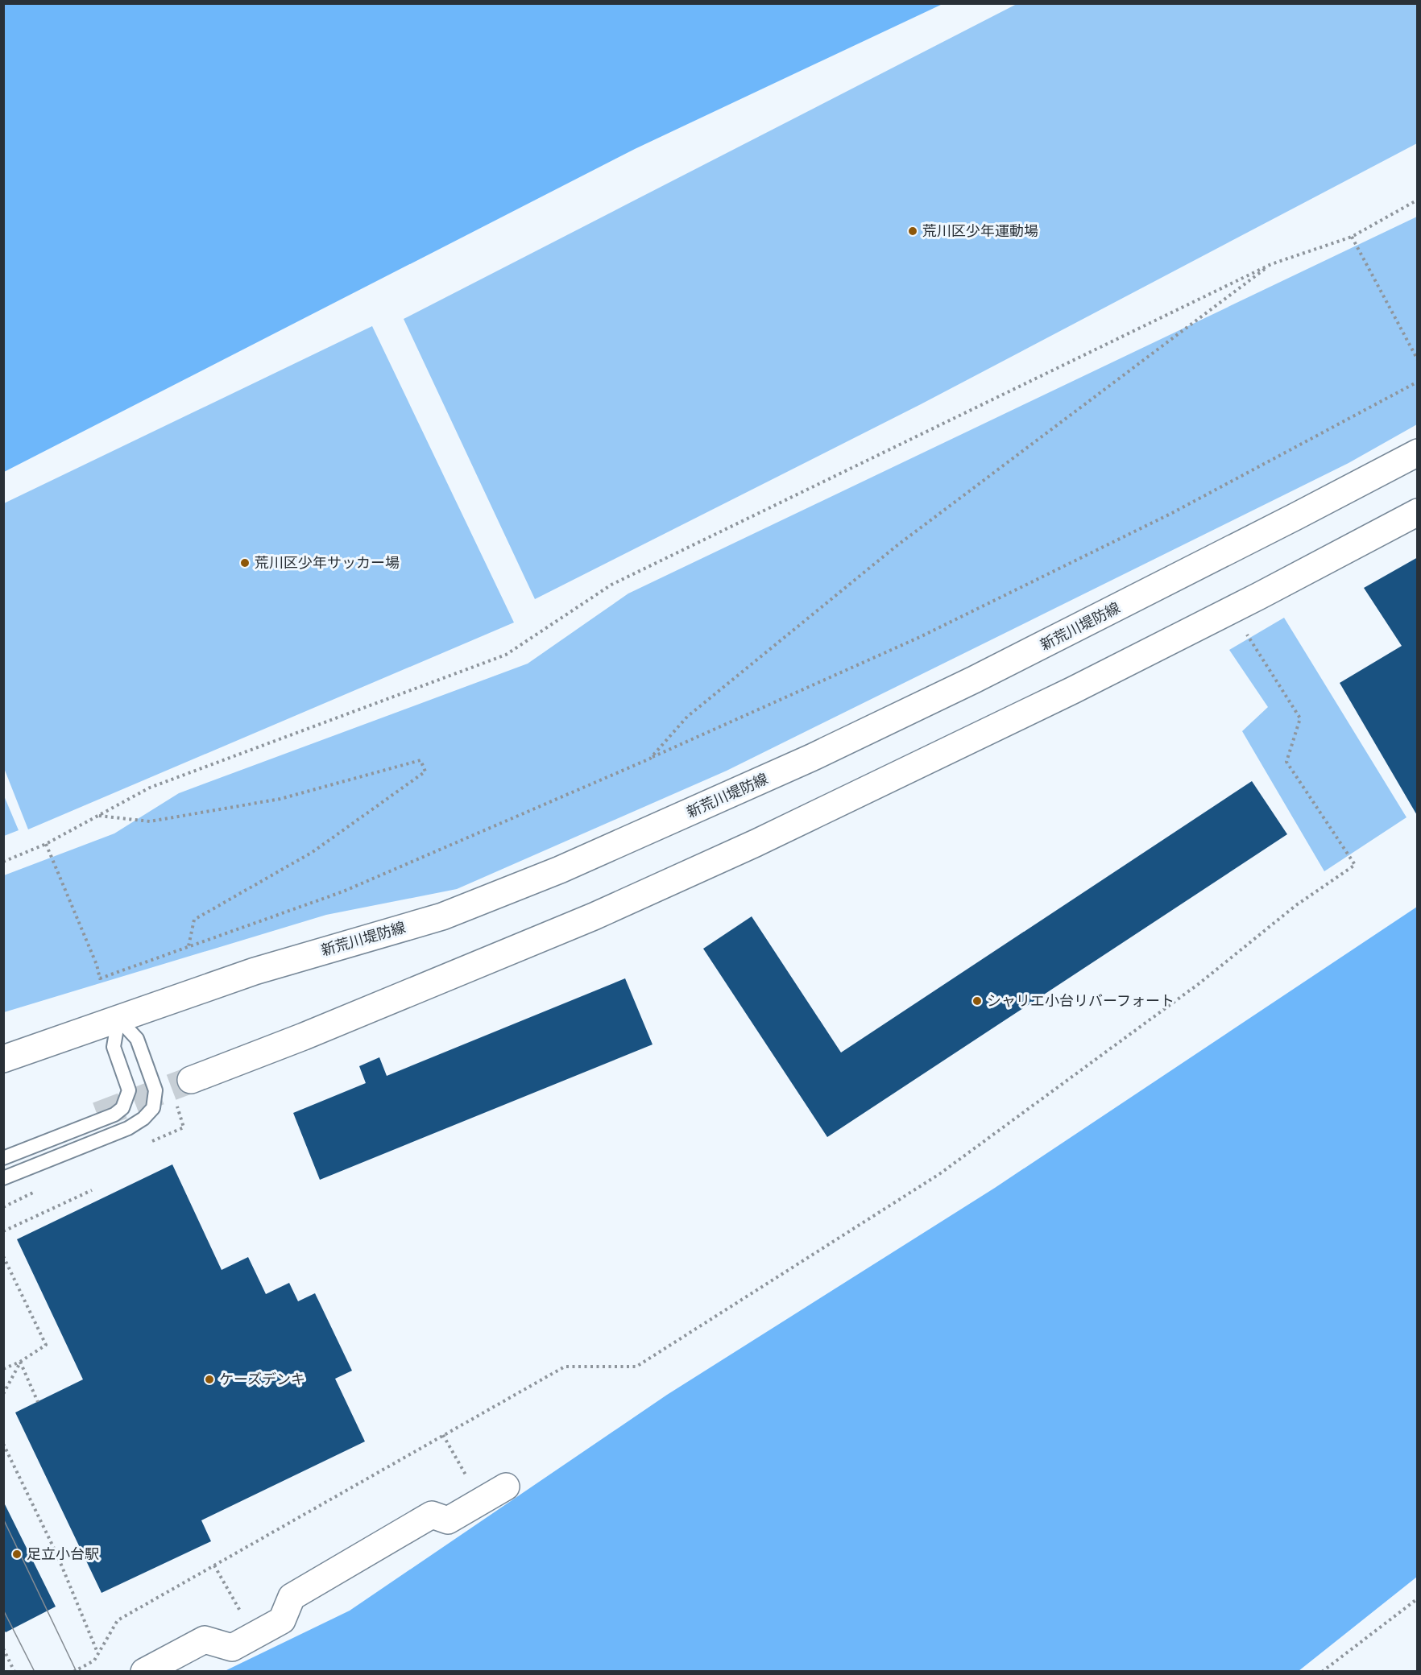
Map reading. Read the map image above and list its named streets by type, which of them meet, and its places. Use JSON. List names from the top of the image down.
{
  "streets": {
    "main road": ["新荒川堤防線"]
  },
  "places": [
    "荒川区少年運動場",
    "荒川区少年サッカー場",
    "シャリエ小台リバーフォート",
    "ケーズデンキ",
    "足立小台駅"
  ]
}
